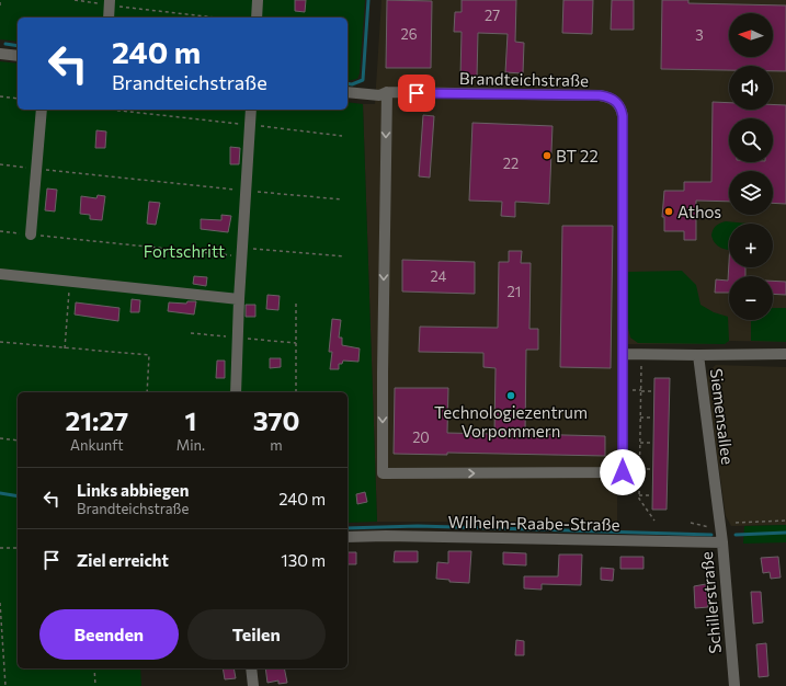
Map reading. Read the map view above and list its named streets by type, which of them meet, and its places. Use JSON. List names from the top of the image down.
{
  "streets": {
    "street": [
      "Brandteichstraße",
      "Siemensallee",
      "Wilhelm-Raabe-Straße",
      "Schillerstraße"
    ]
  },
  "crossings": [
    ["Siemensallee", "Schillerstraße"],
    ["Wilhelm-Raabe-Straße", "Schillerstraße"]
  ],
  "parks": ["Fortschritt"],
  "places": ["BT 22", "Athos", "Technologiezentrum Vorpommern"],
  "house_numbers": [
    "27",
    "26",
    "3",
    "22",
    "24",
    "21",
    "20"
  ],
  "north": "left",
  "page": {
    "map_buttons": ["+", "−"],
    "turn": ["240 m", "Brandteichstraße"],
    "eta": [
      "21:27",
      "Ankunft",
      "1",
      "Min.",
      "370",
      "m"
    ],
    "list": [
      {
        "name": "Links abbiegen",
        "note": "Brandteichstraße",
        "value": "240 m"
      },
      {
        "name": "Ziel erreicht",
        "value": "130 m"
      }
    ],
    "buttons": ["Beenden", "Teilen"]
  }
}
